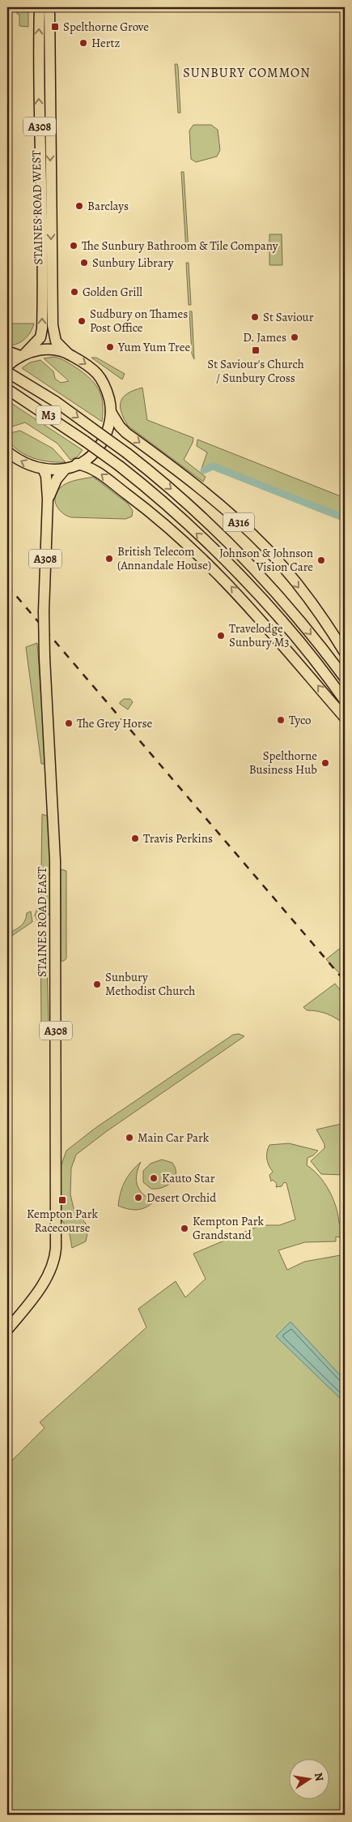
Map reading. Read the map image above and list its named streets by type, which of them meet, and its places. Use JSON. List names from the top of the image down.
{
  "streets": {
    "highway": [
      "A308",
      "STAINES ROAD WEST",
      "M3",
      "A316",
      "STAINES ROAD EAST"
    ]
  },
  "crossings": [
    ["A308", "STAINES ROAD WEST"]
  ],
  "districts": ["SUNBURY COMMON"],
  "places": {
    "transit": ["Spelthorne Grove", "St Saviour's Church / Sunbury Cross", "Kempton Park Racecourse"],
    "other": [
      "Hertz",
      "Barclays",
      "The Sunbury Bathroom & Tile Company",
      "Sunbury Library",
      "Golden Grill",
      "St Saviour",
      "Sudbury on Thames Post Office",
      "D. James",
      "Yum Yum Tree",
      "British Telecom (Annandale House)",
      "Johnson & Johnson Vision Care",
      "Travelodge Sunbury M3",
      "Tyco",
      "The Grey Horse",
      "Spelthorne Business Hub",
      "Travis Perkins",
      "Sunbury Methodist Church",
      "Main Car Park",
      "Kauto Star",
      "Desert Orchid",
      "Kempton Park Grandstand"
    ]
  },
  "north": "right"
}
